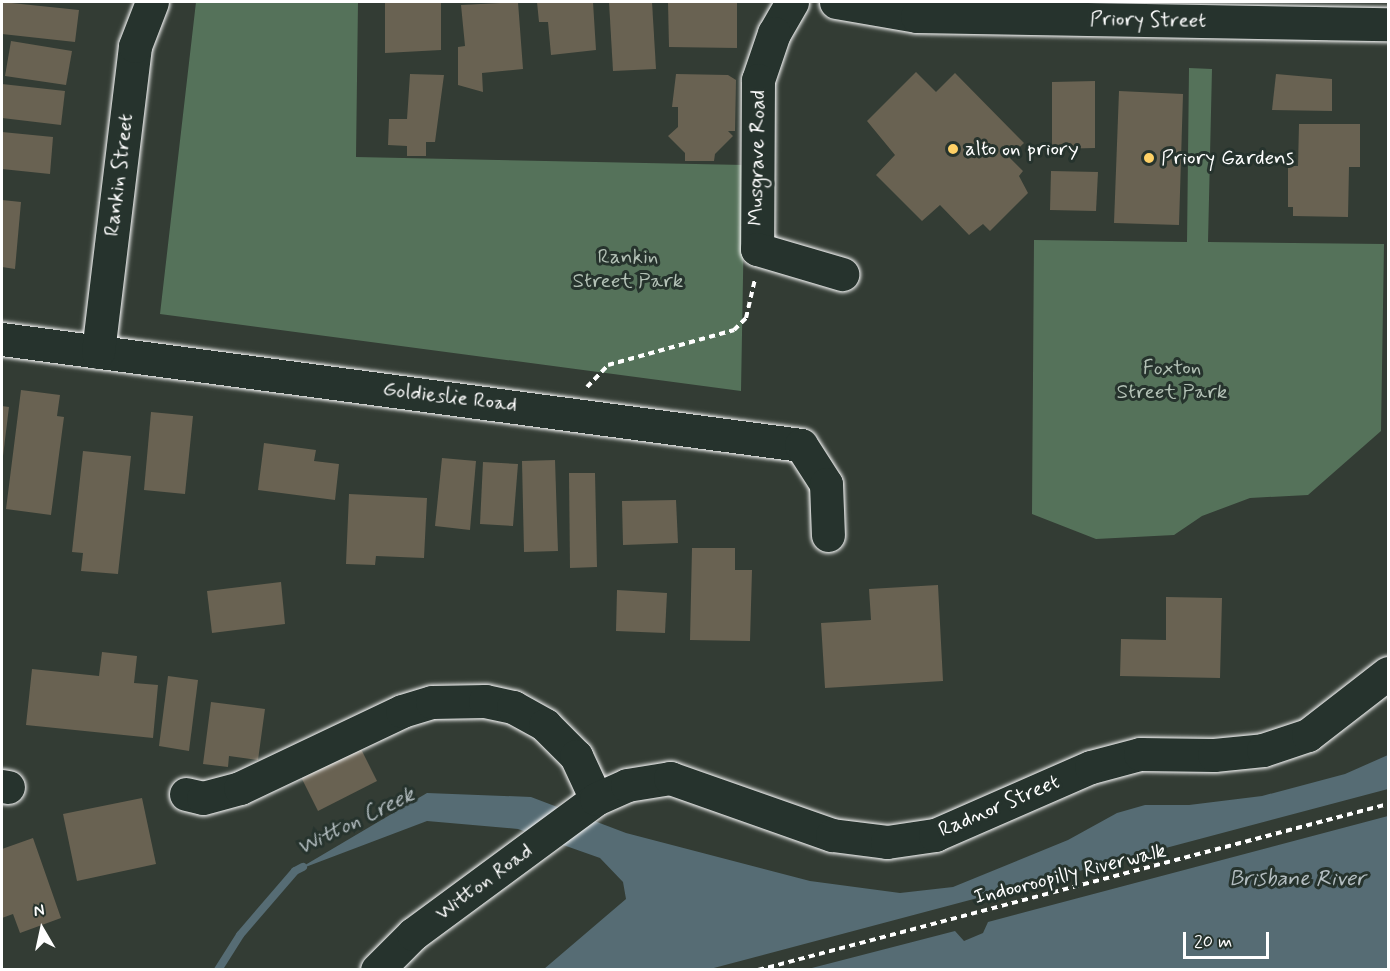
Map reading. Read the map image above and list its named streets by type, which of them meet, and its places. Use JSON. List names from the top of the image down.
{
  "streets": {
    "street": [
      "Priory Street",
      "Musgrave Road",
      "Rankin Street",
      "Goldieslie Road",
      "Radnor Street",
      "Witton Road"
    ],
    "path": ["Indooroopilly Riverwalk"]
  },
  "crossings": [
    ["Rankin Street", "Goldieslie Road"],
    ["Radnor Street", "Witton Road"]
  ],
  "water": ["Witton Creek", "Brisbane River"],
  "parks": ["Rankin Street Park", "Foxton Street Park"],
  "places": ["alto on priory", "Priory Gardens"],
  "scale_bar": "20 m",
  "north": "top"
}
